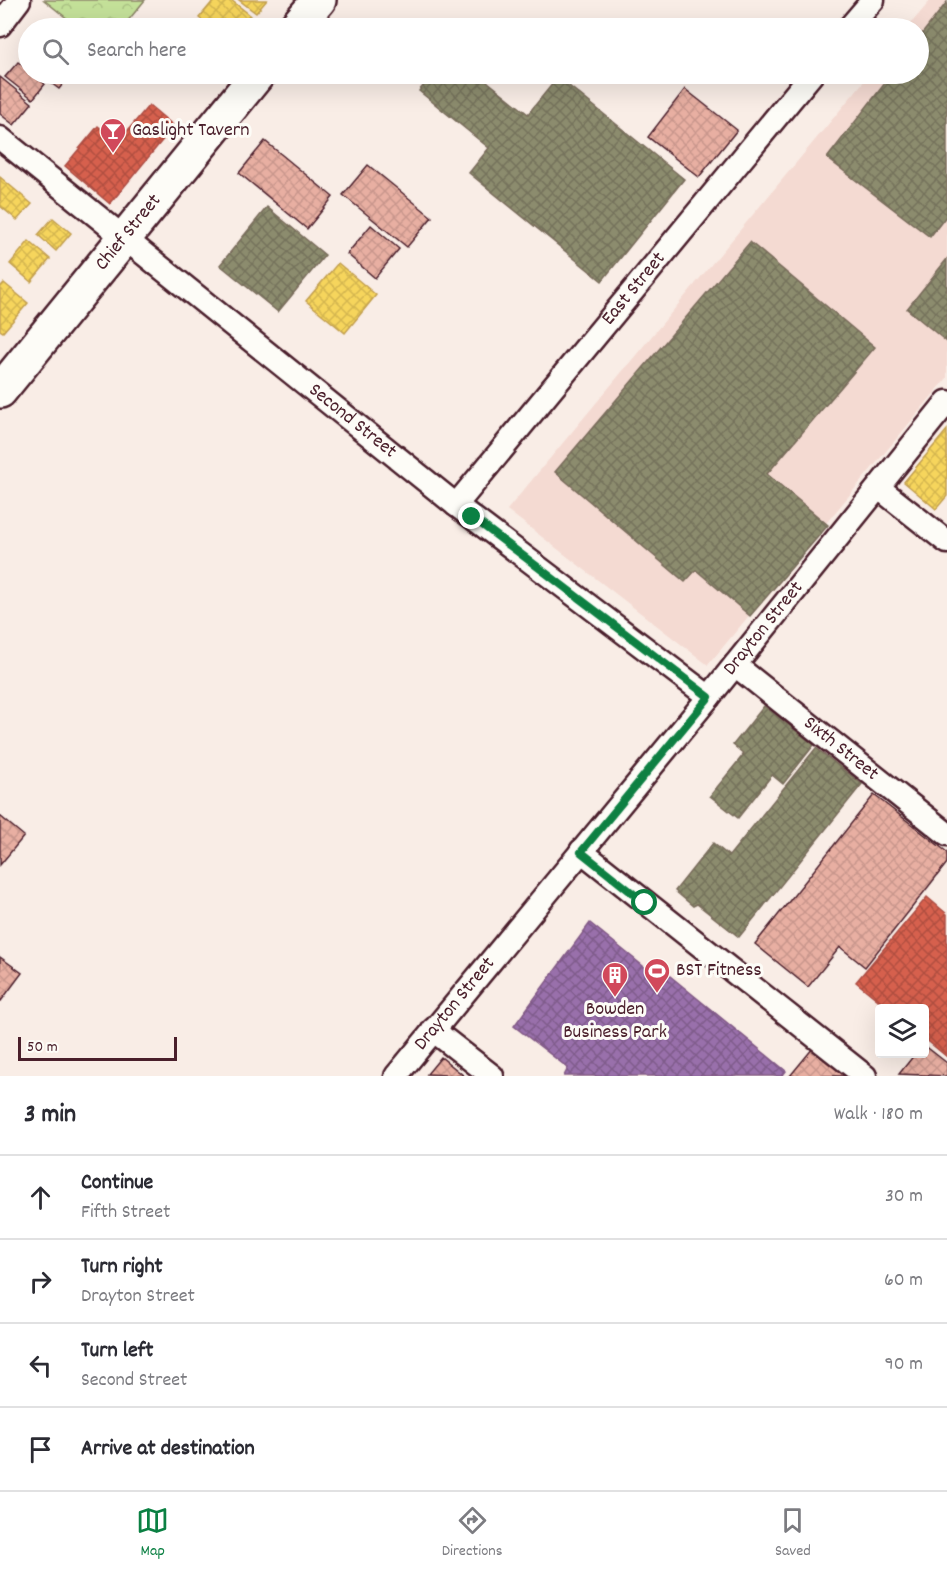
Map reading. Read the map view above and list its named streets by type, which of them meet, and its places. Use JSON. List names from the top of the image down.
{
  "streets": {
    "street": [
      "Chief Street",
      "East Street",
      "Second Street",
      "Drayton Street",
      "Sixth Street"
    ]
  },
  "crossings": [
    ["Chief Street", "Second Street"],
    ["East Street", "Second Street"],
    ["Second Street", "Drayton Street"],
    ["Drayton Street", "Sixth Street"]
  ],
  "places": {
    "bar": ["Gaslight Tavern"],
    "sports": ["BST Fitness"],
    "building": ["Bowden Business Park"]
  },
  "scale_bar": "50 m",
  "page": {
    "search": "Search here",
    "scale": "50 m",
    "heading": ["3 min", "Walk · 180 m"],
    "list": [
      ["Continue", "Fifth Street", "30 m"],
      ["Turn right", "Drayton Street", "60 m"],
      ["Turn left", "Second Street", "90 m"],
      "Arrive at destination"
    ],
    "nav": ["Map", "Directions", "Saved"]
  }
}
